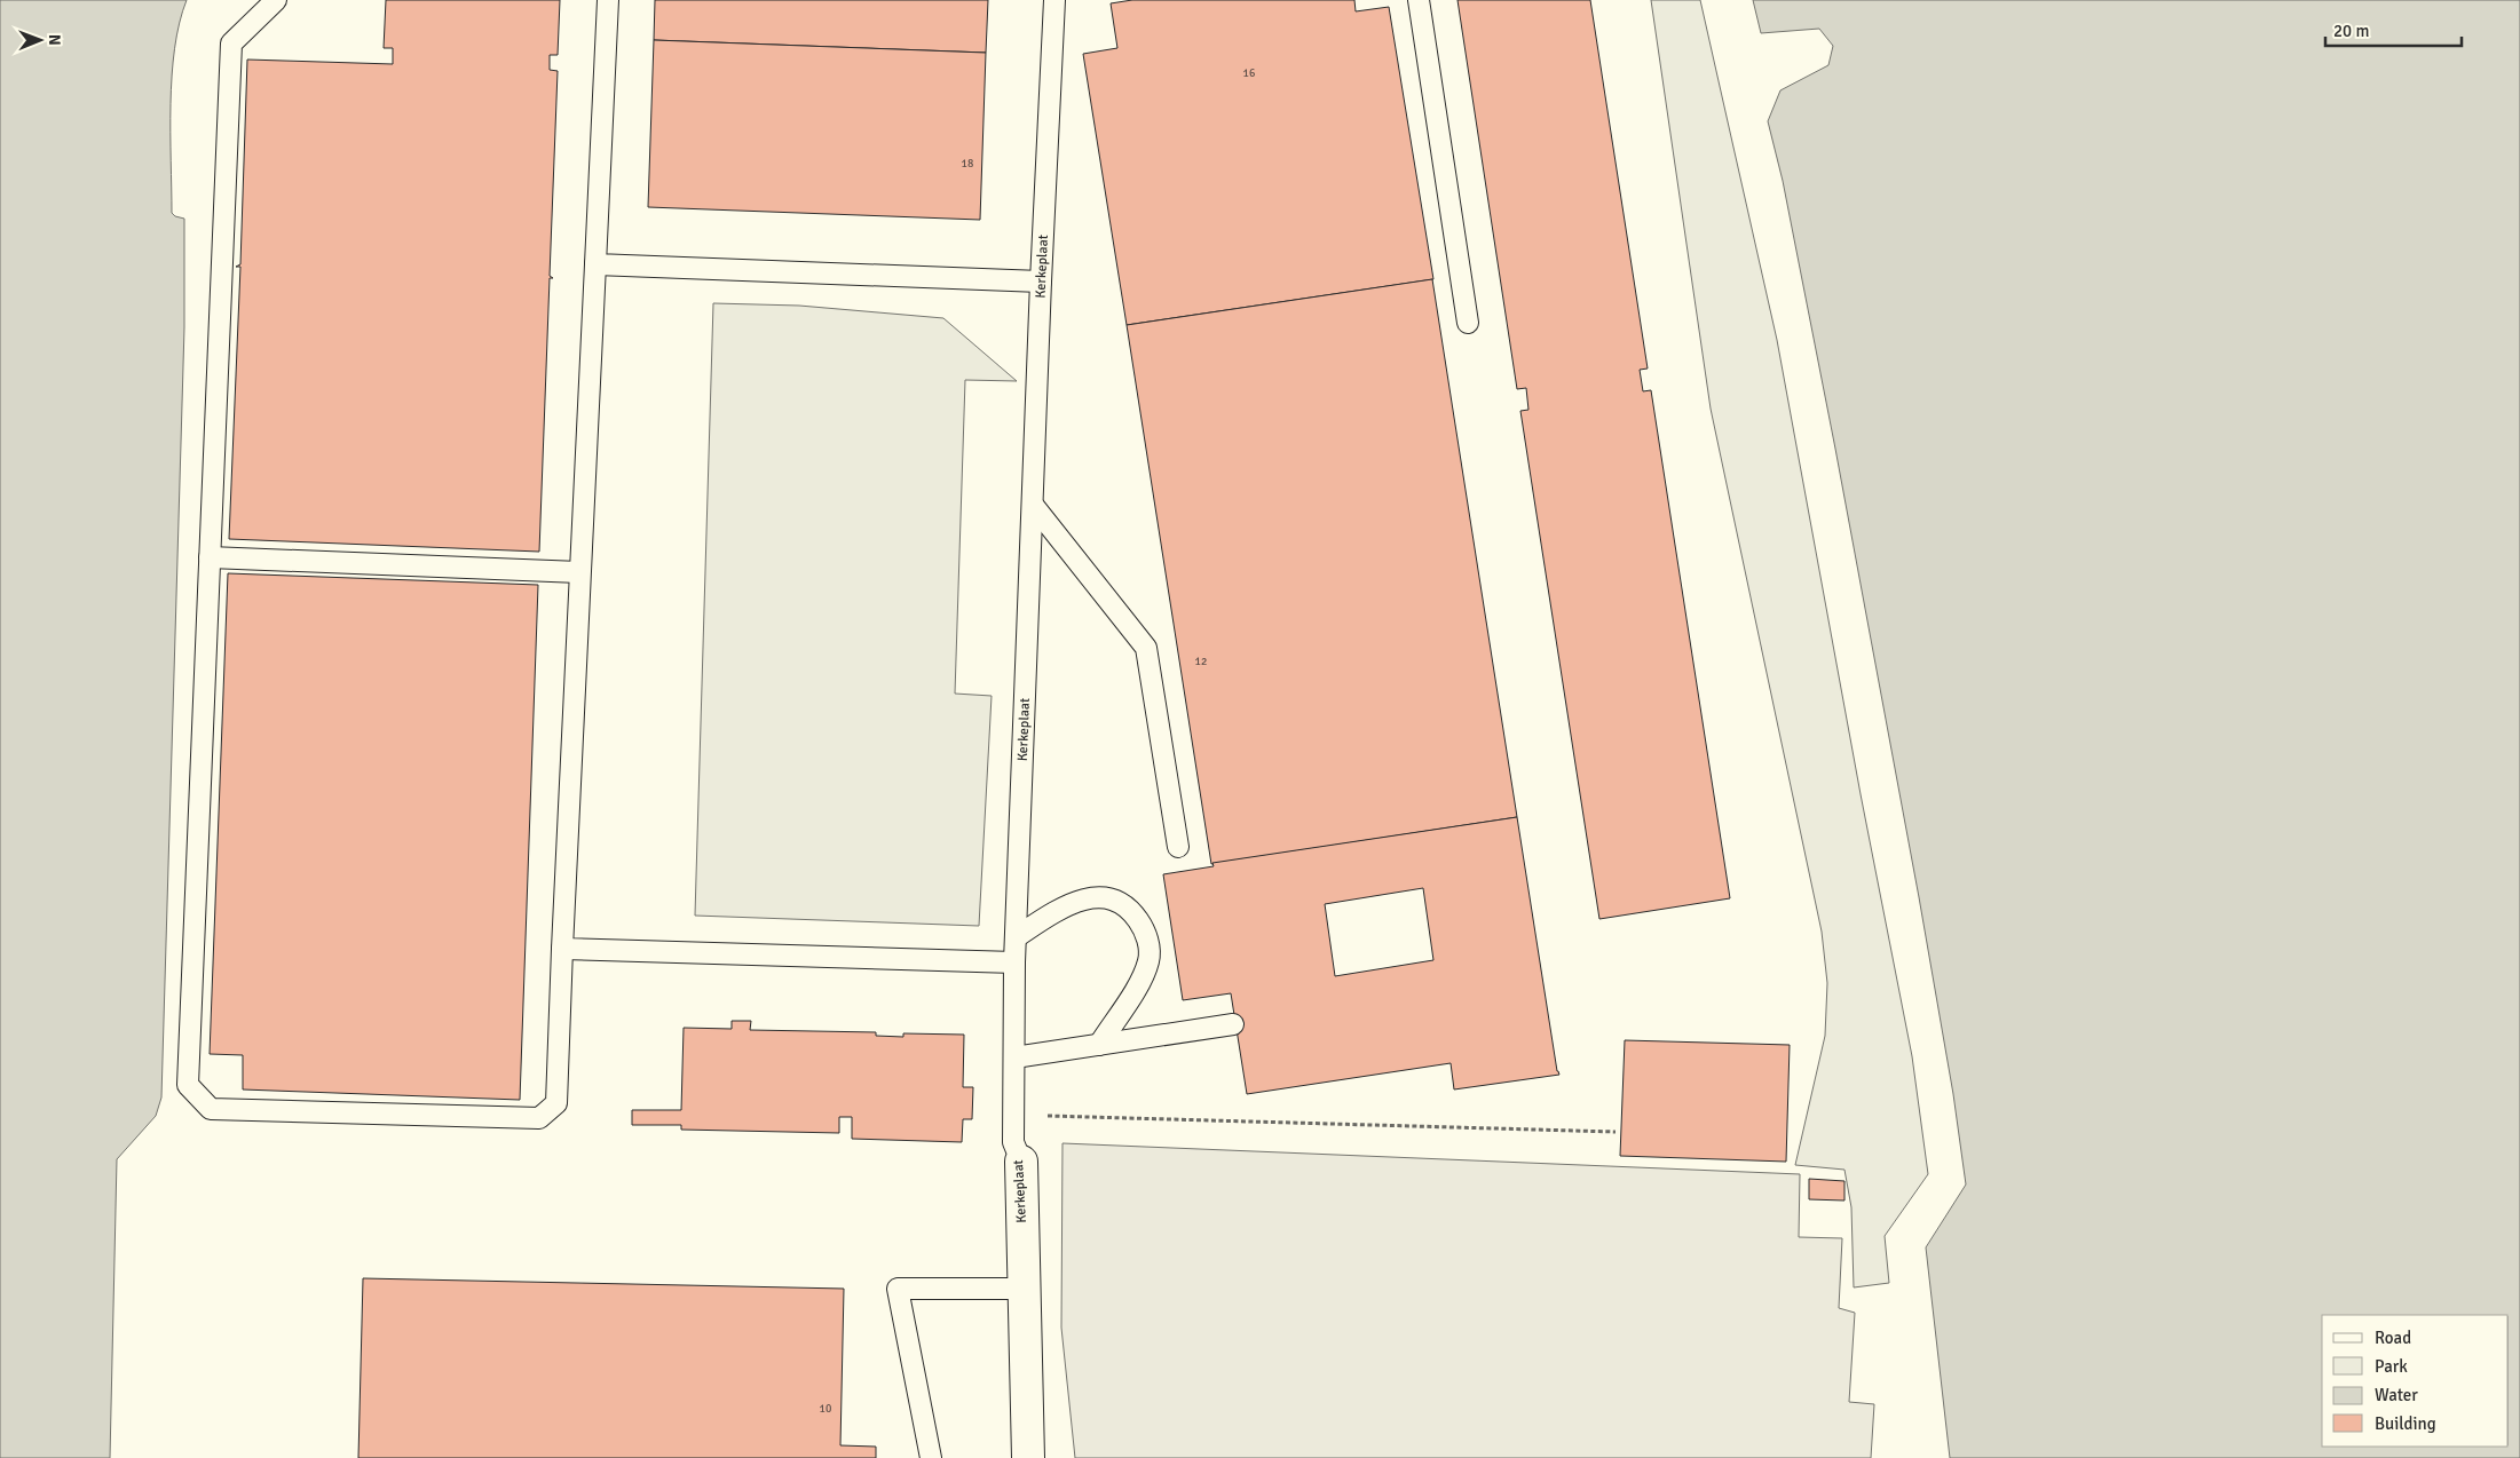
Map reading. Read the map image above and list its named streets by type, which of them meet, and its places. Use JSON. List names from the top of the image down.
{
  "streets": {
    "street": ["Kerkeplaat"]
  },
  "house_numbers": [
    "16",
    "18",
    "12",
    "10"
  ],
  "legend": [
    "Road",
    "Park",
    "Water",
    "Building"
  ],
  "scale_bar": "20 m",
  "north": "right"
}
